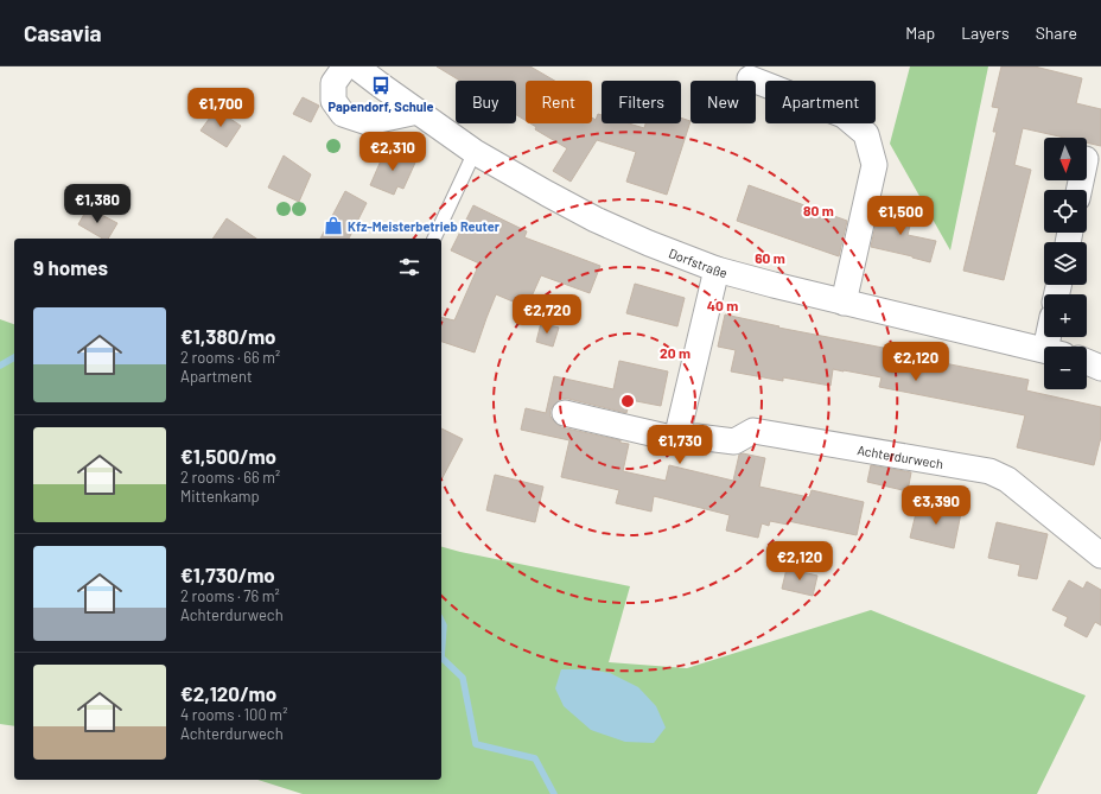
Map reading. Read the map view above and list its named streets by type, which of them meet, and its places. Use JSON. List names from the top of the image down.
{
  "streets": {
    "street": ["Dorfstraße", "Achterdurwech"]
  },
  "places": {
    "bus stop": ["Papendorf, Schule"],
    "shop": ["Kfz-Meisterbetrieb Reuter"]
  },
  "north": "bottom",
  "page": {
    "header": "Casavia",
    "nav": ["Map", "Layers", "Share"],
    "chip": [
      "Buy",
      "Rent",
      "Filters",
      "New",
      "Apartment"
    ],
    "price": [
      "€1,700",
      "€2,310",
      "€1,380",
      "€1,500",
      "€2,720",
      "€2,120",
      "€1,730",
      "€3,390",
      "€2,120"
    ],
    "map_buttons": ["+", "−"],
    "heading": "9 homes",
    "list": [
      {
        "name": "€1,380/mo",
        "note": "2 rooms · 66 m² · Apartment"
      },
      {
        "name": "€1,500/mo",
        "note": "2 rooms · 66 m² · Mittenkamp"
      },
      {
        "name": "€1,730/mo",
        "note": "2 rooms · 76 m² · Achterdurwech"
      },
      {
        "name": "€2,120/mo",
        "note": "4 rooms · 100 m² · Achterdurwech"
      }
    ]
  },
  "rings": [
    "80 m",
    "60 m",
    "40 m",
    "20 m"
  ]
}
